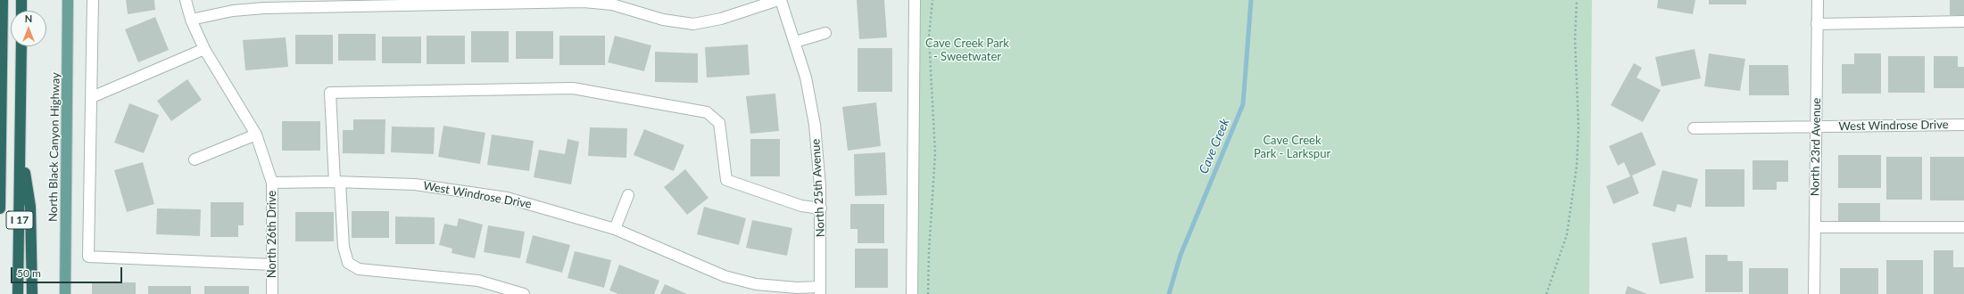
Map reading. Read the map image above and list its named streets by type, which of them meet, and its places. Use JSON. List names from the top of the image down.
{
  "streets": {
    "highway": ["I 17"],
    "main road": ["North Black Canyon Highway"],
    "street": [
      "West Windrose Drive",
      "North 23rd Avenue",
      "North 25th Avenue",
      "North 26th Drive"
    ]
  },
  "crossings": [
    ["West Windrose Drive", "North 23rd Avenue"],
    ["West Windrose Drive", "North 25th Avenue"],
    ["West Windrose Drive", "North 26th Drive"]
  ],
  "water": ["Cave Creek"],
  "parks": ["Cave Creek Park - Sweetwater", "Cave Creek Park - Larkspur"],
  "scale_bar": "50 m",
  "north": "top"
}
